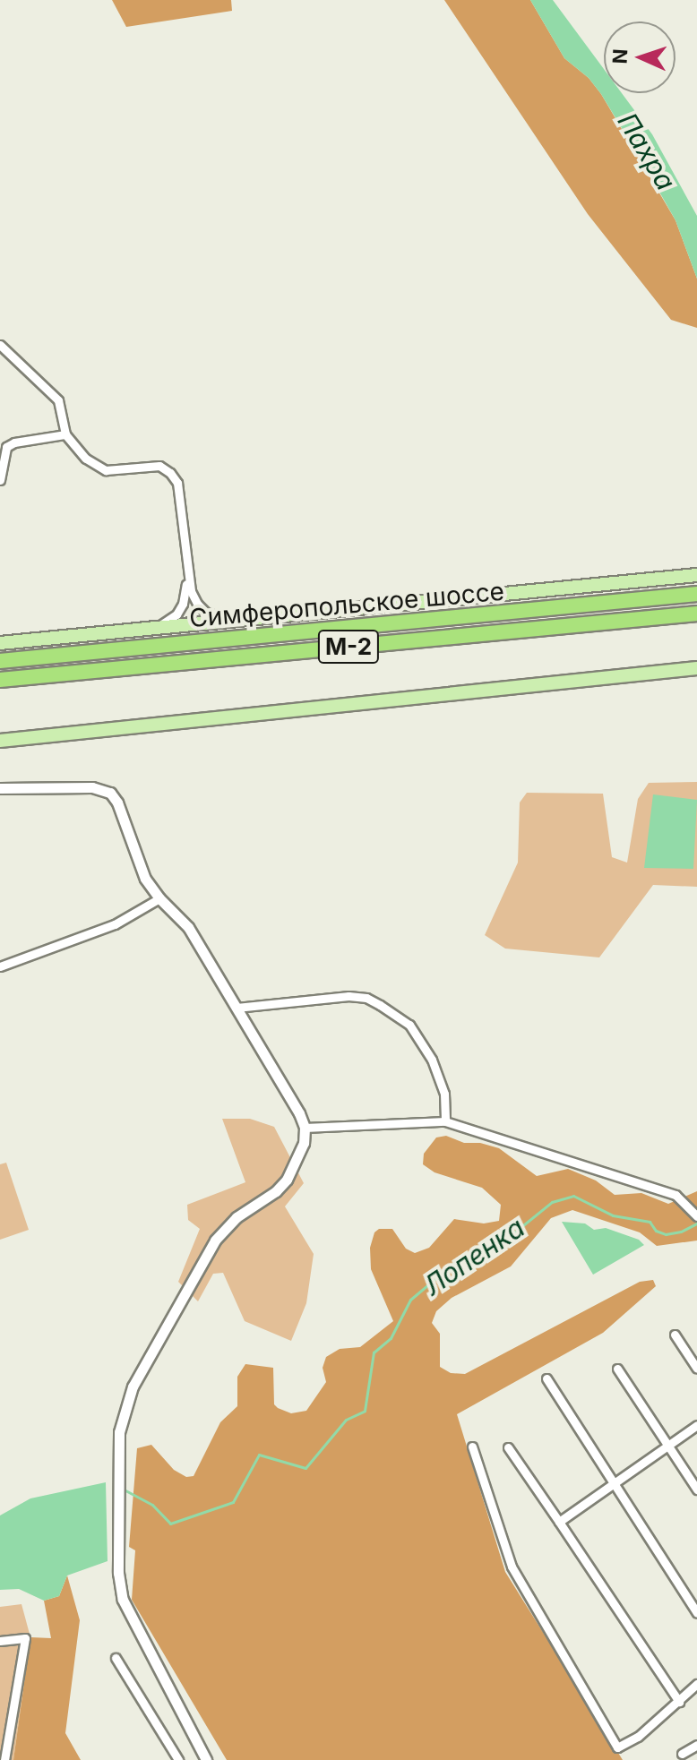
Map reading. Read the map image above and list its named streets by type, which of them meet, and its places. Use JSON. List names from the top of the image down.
{
  "streets": {
    "highway": ["Симферопольское шоссе", "М-2"]
  },
  "water": ["Пахра", "Лопенка"],
  "north": "left"
}
